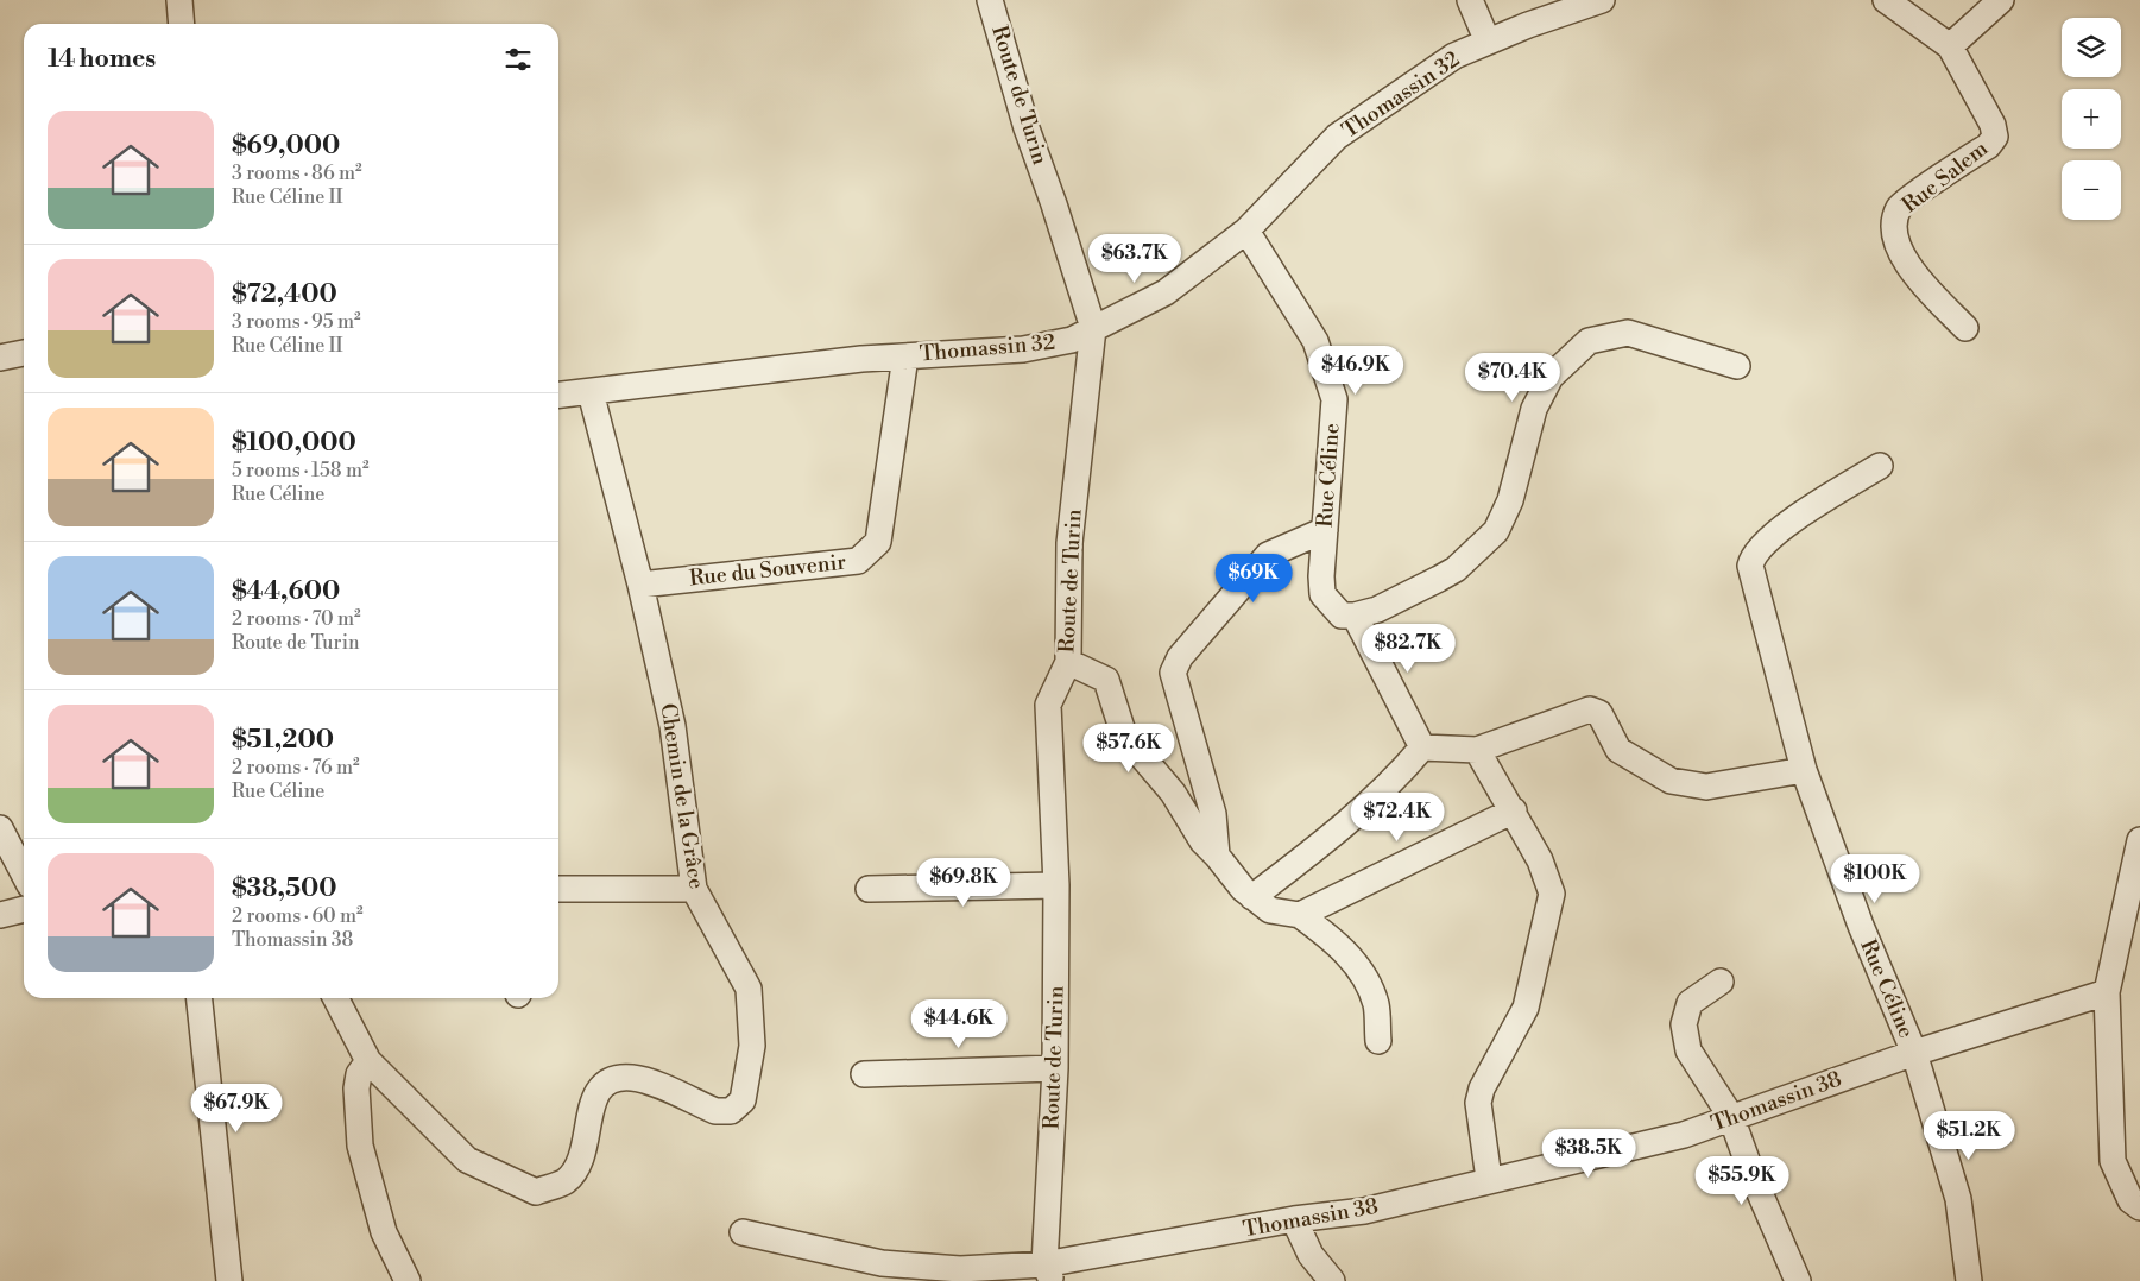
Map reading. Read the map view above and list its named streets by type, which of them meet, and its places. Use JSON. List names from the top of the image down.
{
  "streets": {
    "street": [
      "Route de Turin",
      "Thomassin 32",
      "Rue Salem",
      "Rue Céline",
      "Rue du Souvenir",
      "Chemin de la Grâce",
      "Thomassin 38"
    ]
  },
  "crossings": [
    ["Route de Turin", "Thomassin 32"],
    ["Route de Turin", "Thomassin 38"],
    ["Thomassin 32", "Rue Céline"],
    ["Thomassin 32", "Rue du Souvenir"],
    ["Thomassin 32", "Chemin de la Grâce"],
    ["Rue Céline", "Thomassin 38"],
    ["Rue du Souvenir", "Chemin de la Grâce"]
  ],
  "page": {
    "map_buttons": ["+", "−"],
    "heading": "14 homes",
    "list": [
      {
        "name": "$69,000",
        "note": "3 rooms · 86 m² · Rue Céline II"
      },
      {
        "name": "$72,400",
        "note": "3 rooms · 95 m² · Rue Céline II"
      },
      {
        "name": "$100,000",
        "note": "5 rooms · 158 m² · Rue Céline"
      },
      {
        "name": "$44,600",
        "note": "2 rooms · 70 m² · Route de Turin"
      },
      {
        "name": "$51,200",
        "note": "2 rooms · 76 m² · Rue Céline"
      },
      {
        "name": "$38,500",
        "note": "2 rooms · 60 m² · Thomassin 38"
      }
    ],
    "price": [
      "$63.7K",
      "$46.9K",
      "$70.4K",
      "$69K",
      "$82.7K",
      "$57.6K",
      "$72.4K",
      "$100K",
      "$69.8K",
      "$44.6K",
      "$67.9K",
      "$51.2K",
      "$38.5K",
      "$55.9K"
    ]
  }
}
